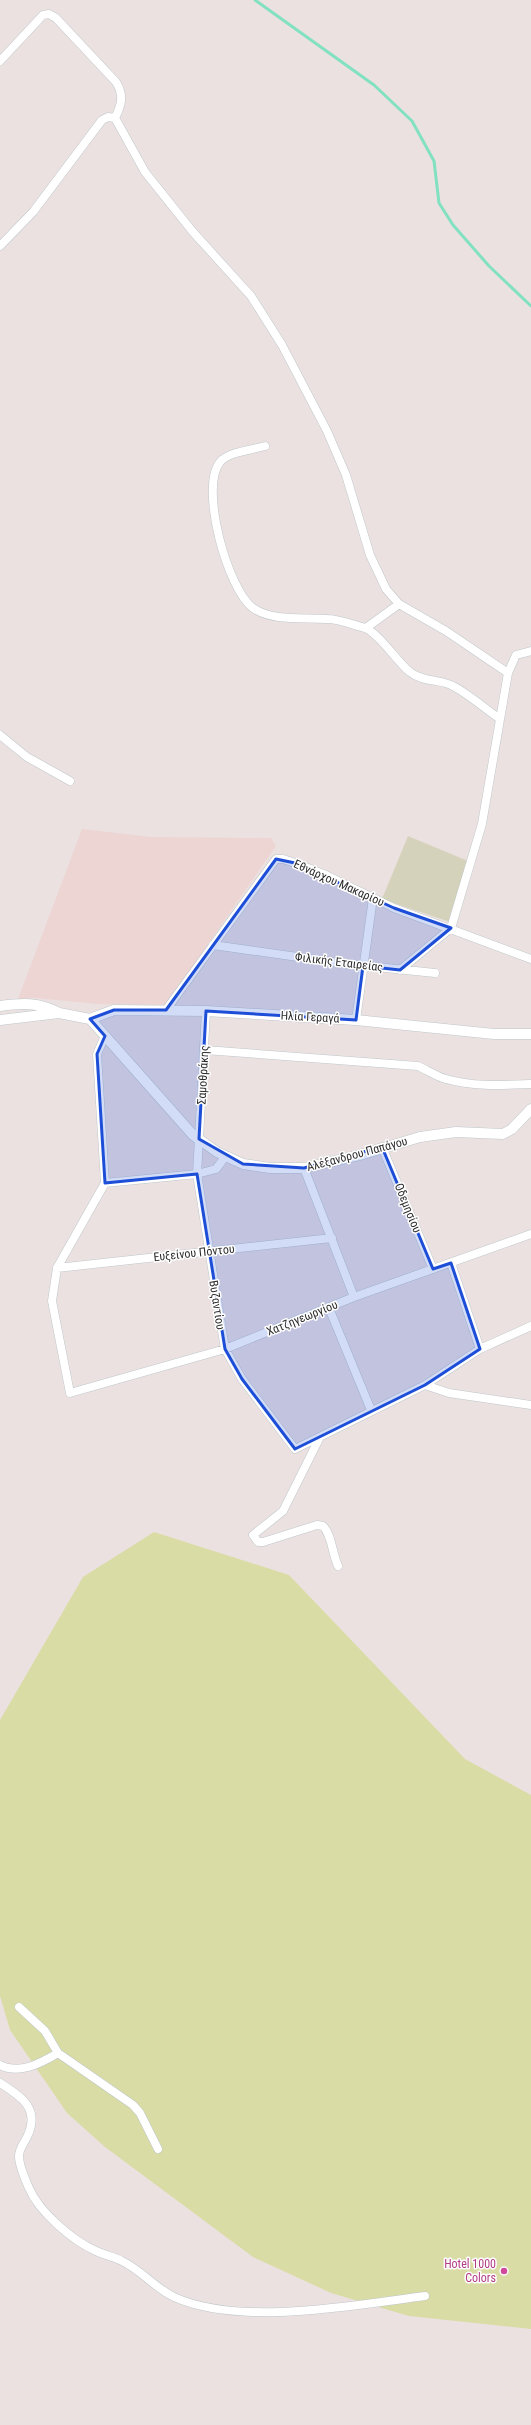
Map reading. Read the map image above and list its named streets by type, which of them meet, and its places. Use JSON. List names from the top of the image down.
{
  "streets": {
    "street": [
      "Εθνάρχου Μακαρίου",
      "Φιλικής Εταιρείας",
      "Ηλία Γεραγά",
      "Σαμοθράκης",
      "Αλέξανδρου Παπάγου",
      "Οδεμησίου",
      "Ευξείνου Πόντου",
      "Βυζαντίου",
      "Χατζηγεωργίου"
    ]
  },
  "crossings": [
    ["Εθνάρχου Μακαρίου", "Φιλικής Εταιρείας"],
    ["Εθνάρχου Μακαρίου", "Ηλία Γεραγά"],
    ["Ηλία Γεραγά", "Σαμοθράκης"],
    ["Ηλία Γεραγά", "Αλέξανδρου Παπάγου"],
    ["Σαμοθράκης", "Αλέξανδρου Παπάγου"],
    ["Σαμοθράκης", "Βυζαντίου"],
    ["Αλέξανδρου Παπάγου", "Οδεμησίου"],
    ["Αλέξανδρου Παπάγου", "Βυζαντίου"],
    ["Οδεμησίου", "Χατζηγεωργίου"],
    ["Ευξείνου Πόντου", "Βυζαντίου"],
    ["Ευξείνου Πόντου", "Χατζηγεωργίου"],
    ["Βυζαντίου", "Χατζηγεωργίου"]
  ],
  "places": ["Hotel 1000 Colors"]
}
